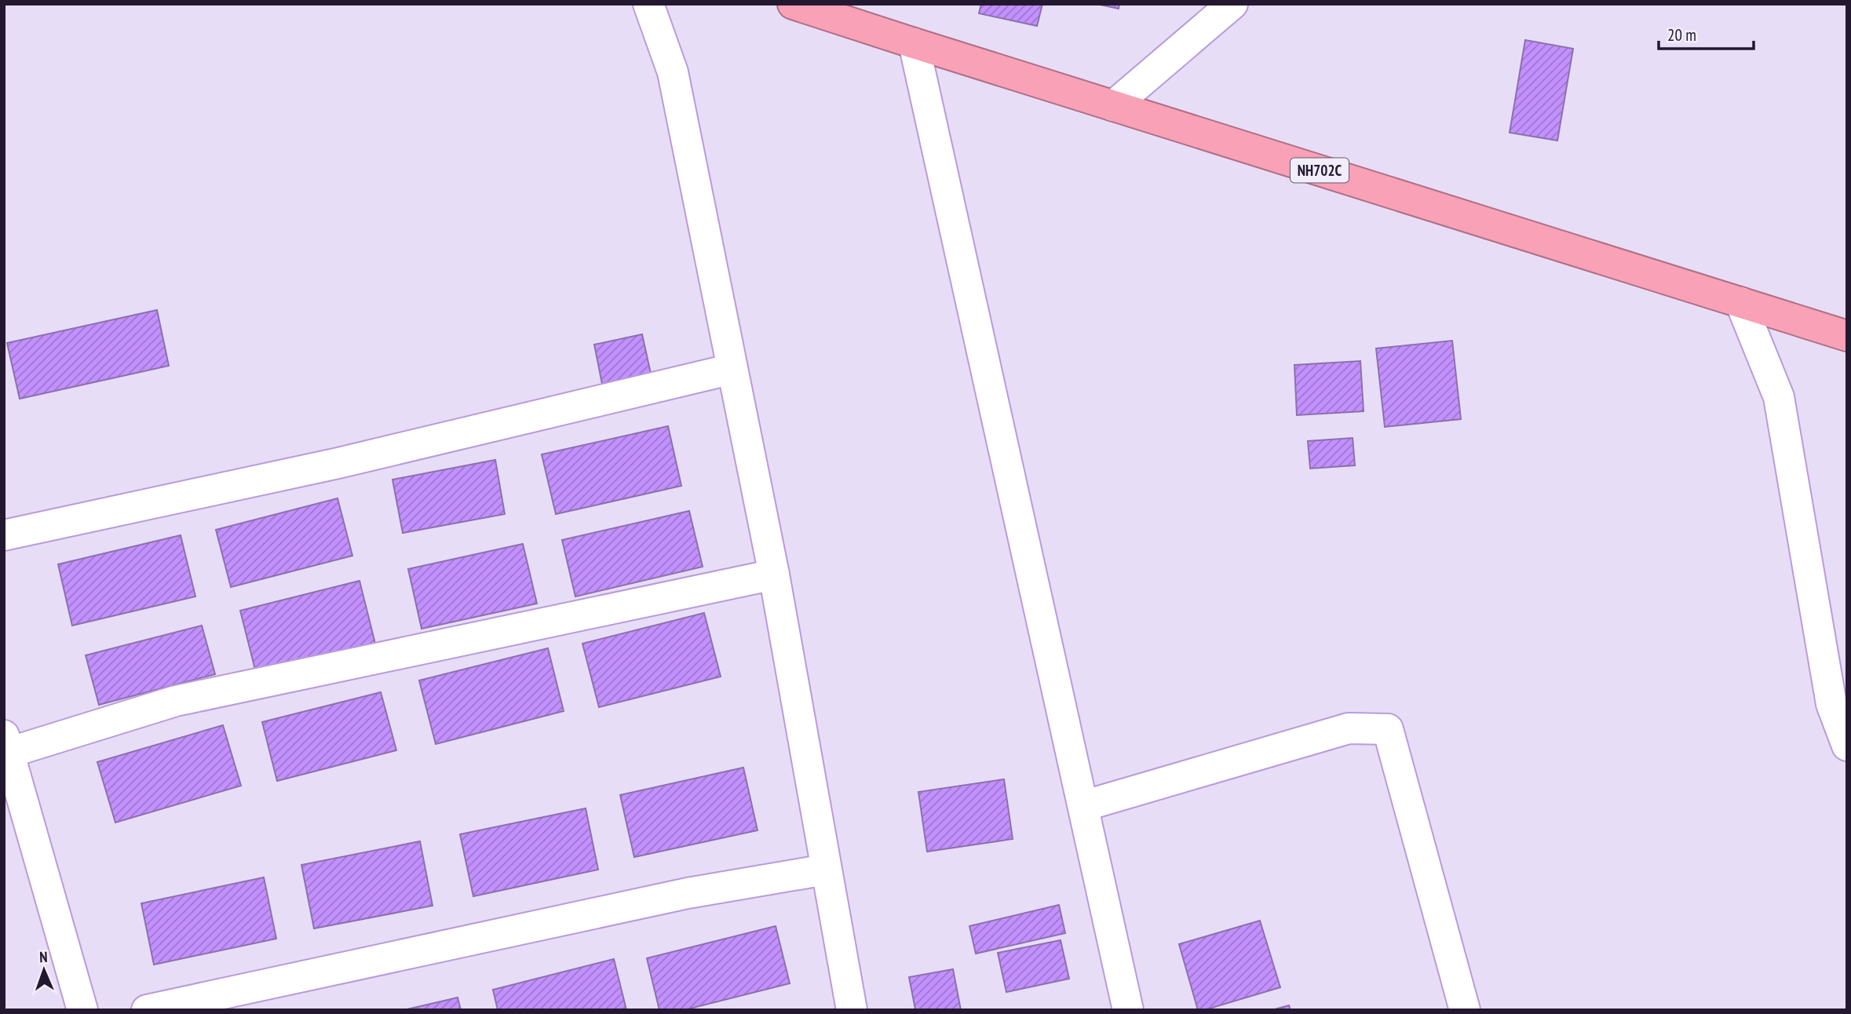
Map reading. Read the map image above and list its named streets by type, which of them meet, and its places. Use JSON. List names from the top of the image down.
{
  "streets": {
    "highway": ["NH702C"]
  },
  "scale_bar": "20 m",
  "north": "top"
}
